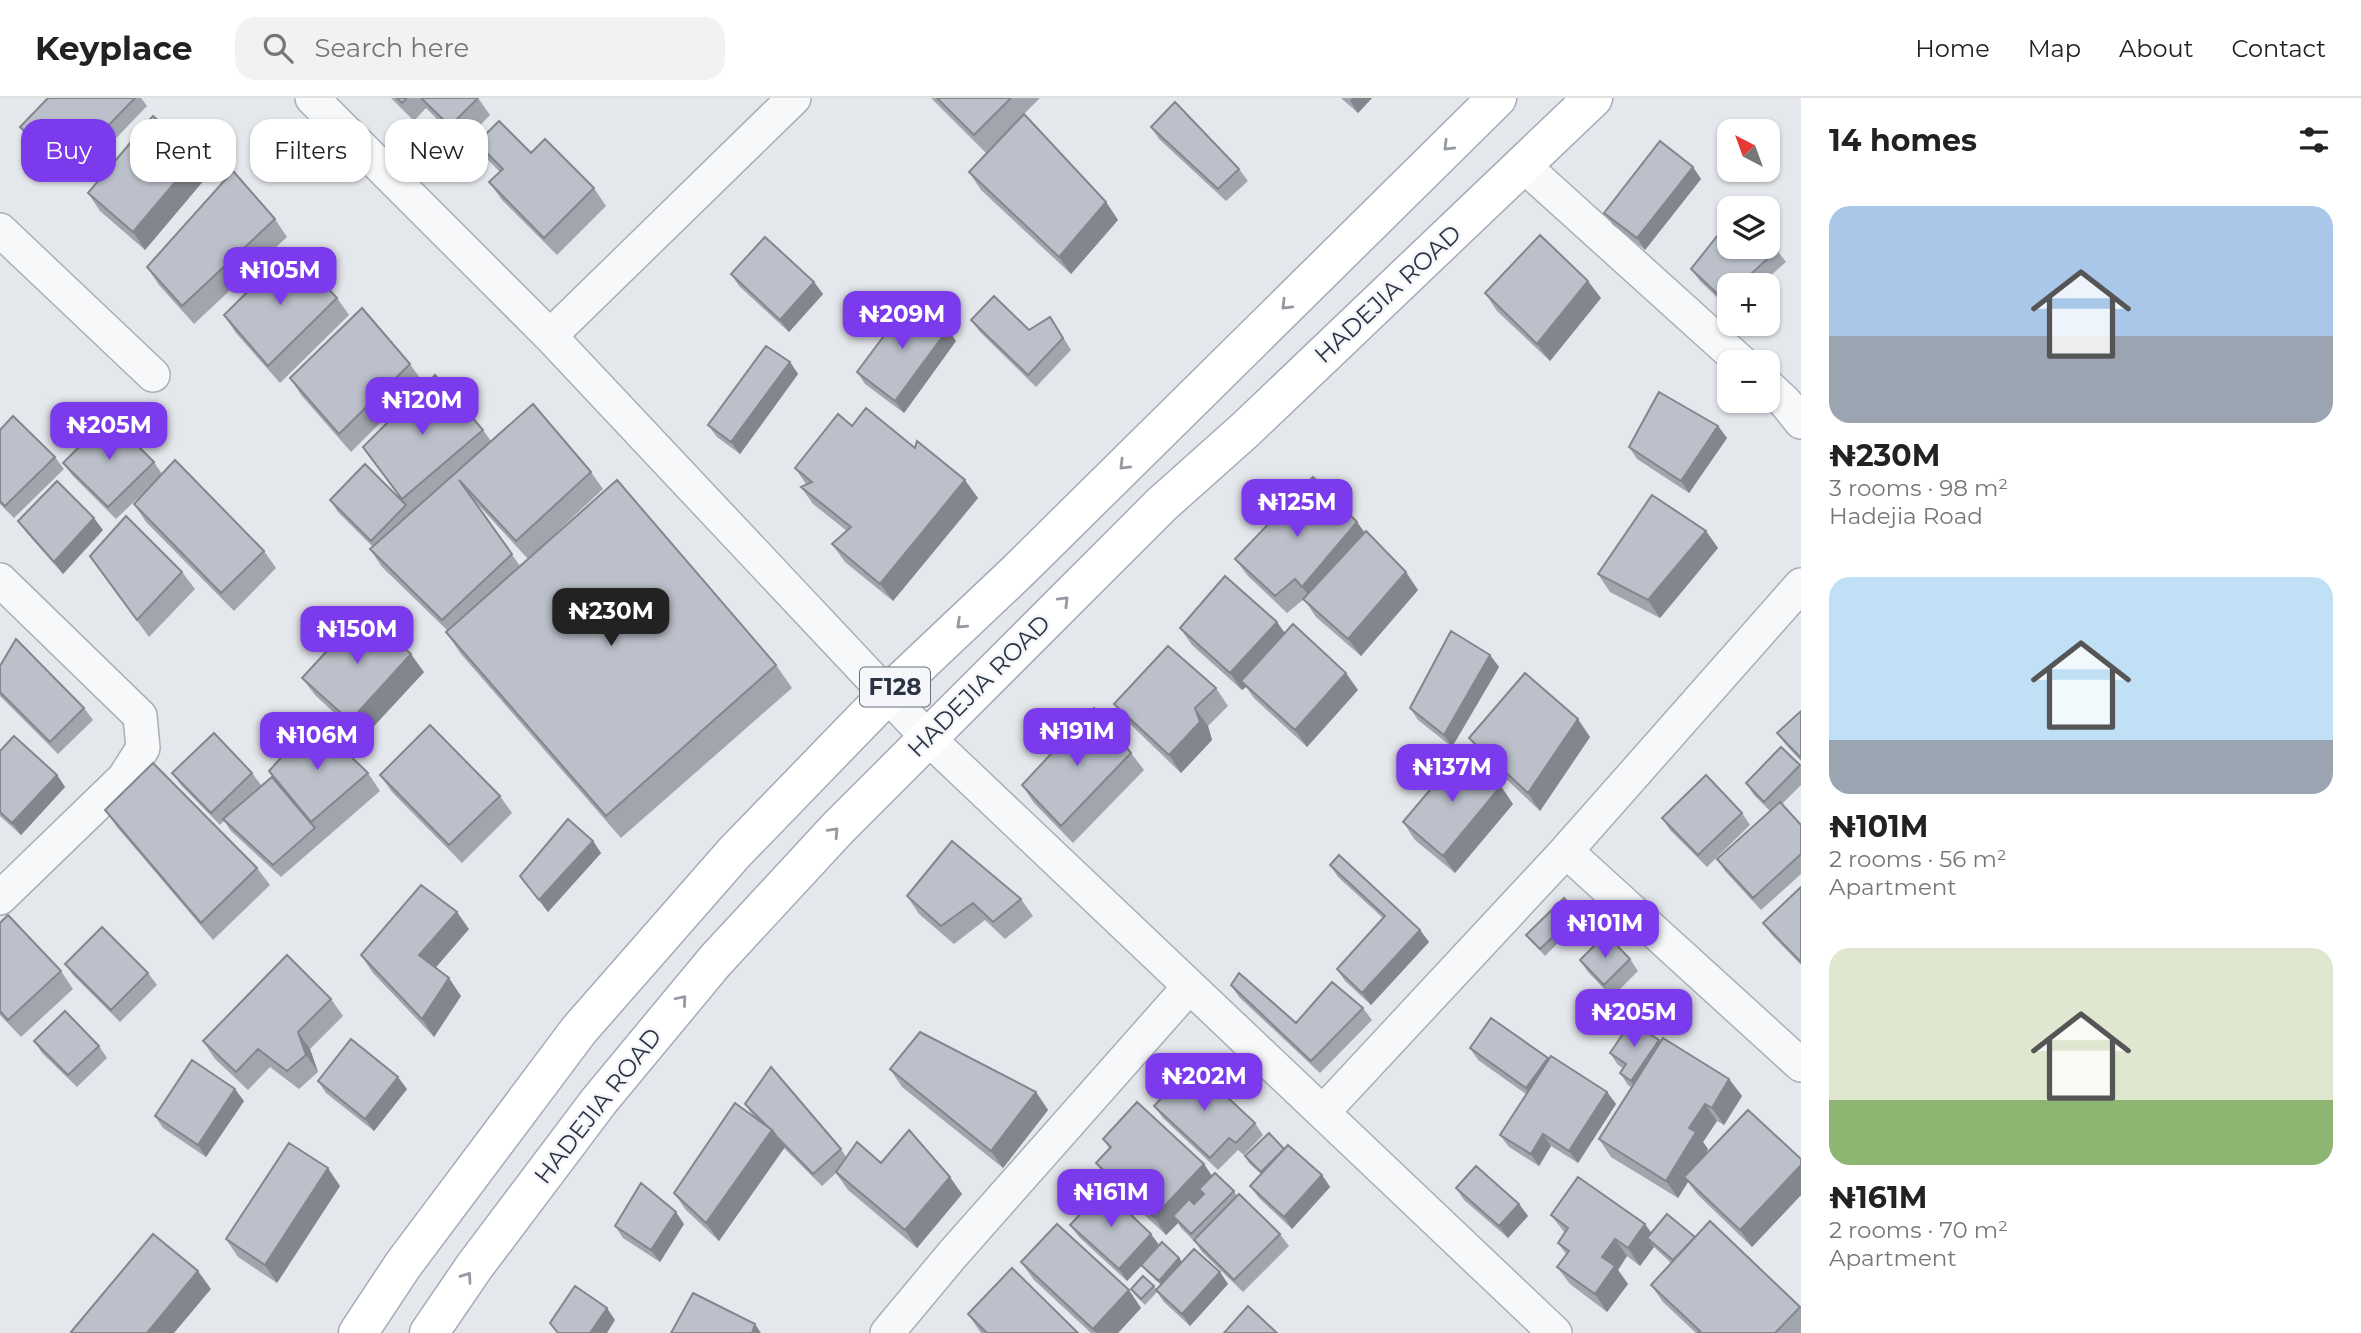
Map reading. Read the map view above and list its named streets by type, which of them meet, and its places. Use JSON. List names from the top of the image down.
{
  "streets": {
    "main road": ["HADEJIA ROAD", "F128"]
  },
  "north": "top left",
  "page": {
    "header": "Keyplace",
    "search": "Search here",
    "nav": [
      "Home",
      "Map",
      "About",
      "Contact"
    ],
    "heading": "14 homes",
    "map_buttons": ["+", "−"],
    "chip": [
      "Buy",
      "Rent",
      "Filters",
      "New"
    ],
    "list": [
      {
        "name": "₦230M",
        "note": "3 rooms · 98 m² · Hadejia Road"
      },
      {
        "name": "₦101M",
        "note": "2 rooms · 56 m² · Apartment"
      },
      {
        "name": "₦161M",
        "note": "2 rooms · 70 m² · Apartment"
      }
    ],
    "price": [
      "₦105M",
      "₦209M",
      "₦120M",
      "₦205M",
      "₦125M",
      "₦230M",
      "₦150M",
      "₦191M",
      "₦106M",
      "₦137M",
      "₦101M",
      "₦205M",
      "₦202M",
      "₦161M"
    ]
  }
}
